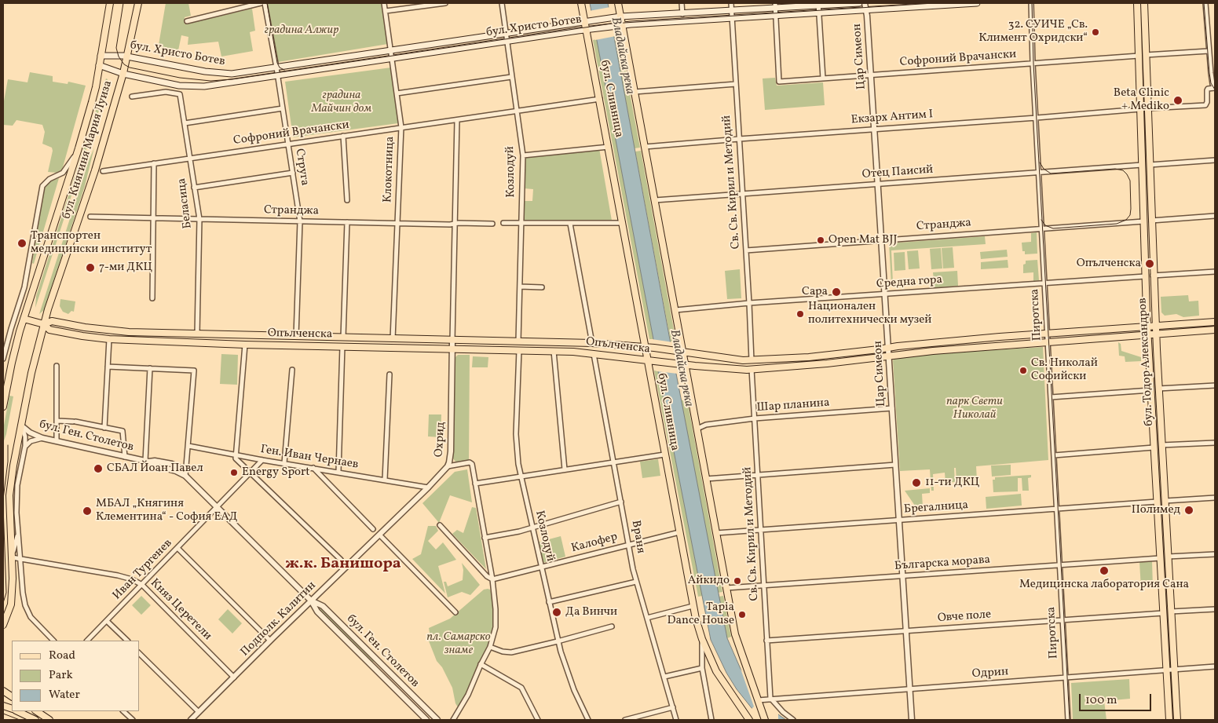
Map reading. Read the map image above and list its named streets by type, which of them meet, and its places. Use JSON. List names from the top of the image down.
{
  "streets": {
    "main road": [
      "бул. Христо Ботев",
      "бул. Сливница",
      "бул. Княгиня Мария Луиза",
      "Опълченска",
      "бул. Тодор Александров"
    ],
    "street": [
      "Цар Симеон",
      "Софроний Врачански",
      "Екзарх Антим I",
      "Струга",
      "Клокотница",
      "Козлодуй",
      "Отец Паисий",
      "Св. Св. Кирил и Методий",
      "Беласица",
      "Странджа",
      "Средна гора",
      "Пиротска",
      "Шар планина",
      "бул. Ген. Столетов",
      "Охрид",
      "Ген. Иван Чернаев",
      "Брегалница",
      "Враня",
      "Калофер",
      "Българска морава",
      "Иван Тургенев",
      "Княз Церетели",
      "Овче поле",
      "Подполк. Калитин",
      "Одрин"
    ]
  },
  "crossings": [
    ["бул. Христо Ботев", "Цар Симеон"],
    ["бул. Христо Ботев", "Софроний Врачански"],
    ["бул. Христо Ботев", "бул. Сливница"],
    ["бул. Христо Ботев", "бул. Княгиня Мария Луиза"],
    ["бул. Христо Ботев", "Струга"],
    ["бул. Христо Ботев", "Клокотница"],
    ["бул. Христо Ботев", "Козлодуй"],
    ["бул. Христо Ботев", "Св. Св. Кирил и Методий"],
    ["Цар Симеон", "Софроний Врачански"],
    ["Цар Симеон", "Екзарх Антим I"],
    ["Цар Симеон", "Отец Паисий"],
    ["Цар Симеон", "Странджа"],
    ["Цар Симеон", "Средна гора"],
    ["Цар Симеон", "Опълченска"],
    ["Цар Симеон", "Шар планина"],
    ["Цар Симеон", "Брегалница"],
    ["Цар Симеон", "Българска морава"],
    ["Цар Симеон", "Овче поле"],
    ["Цар Симеон", "Одрин"],
    ["Софроний Врачански", "бул. Сливница"],
    ["Софроний Врачански", "Струга"],
    ["Софроний Врачански", "Клокотница"],
    ["Софроний Врачански", "Козлодуй"],
    ["Софроний Врачански", "Беласица"],
    ["Софроний Врачански", "Пиротска"],
    ["Софроний Врачански", "бул. Тодор Александров"],
    ["Софроний Врачански", "Охрид"],
    ["бул. Сливница", "Екзарх Антим I"],
    ["бул. Сливница", "Отец Паисий"],
    ["бул. Сливница", "Средна гора"],
    ["бул. Сливница", "Опълченска"],
    ["бул. Сливница", "Шар планина"],
    ["бул. Сливница", "Брегалница"],
    ["бул. Сливница", "Калофер"],
    ["бул. Сливница", "Българска морава"],
    ["бул. Сливница", "Одрин"],
    ["Екзарх Антим I", "Св. Св. Кирил и Методий"],
    ["Екзарх Антим I", "Пиротска"],
    ["Екзарх Антим I", "бул. Тодор Александров"],
    ["бул. Княгиня Мария Луиза", "Опълченска"],
    ["бул. Княгиня Мария Луиза", "бул. Ген. Столетов"],
    ["бул. Княгиня Мария Луиза", "Княз Церетели"],
    ["Струга", "Странджа"],
    ["Струга", "Опълченска"],
    ["Клокотница", "Странджа"],
    ["Клокотница", "Опълченска"],
    ["Козлодуй", "Опълченска"],
    ["Козлодуй", "Калофер"],
    ["Отец Паисий", "Св. Св. Кирил и Методий"],
    ["Отец Паисий", "Пиротска"],
    ["Отец Паисий", "бул. Тодор Александров"],
    ["Св. Св. Кирил и Методий", "Странджа"],
    ["Св. Св. Кирил и Методий", "Средна гора"],
    ["Св. Св. Кирил и Методий", "Опълченска"],
    ["Св. Св. Кирил и Методий", "Шар планина"],
    ["Св. Св. Кирил и Методий", "Брегалница"],
    ["Св. Св. Кирил и Методий", "Българска морава"],
    ["Св. Св. Кирил и Методий", "Овче поле"],
    ["Св. Св. Кирил и Методий", "Одрин"],
    ["Беласица", "Странджа"],
    ["Беласица", "Опълченска"],
    ["Странджа", "Пиротска"],
    ["Странджа", "бул. Тодор Александров"],
    ["Странджа", "Охрид"],
    ["Средна гора", "Пиротска"],
    ["Средна гора", "бул. Тодор Александров"],
    ["Пиротска", "Опълченска"],
    ["Пиротска", "Брегалница"],
    ["Пиротска", "Българска морава"],
    ["Пиротска", "Овче поле"],
    ["Пиротска", "Одрин"],
    ["Опълченска", "бул. Тодор Александров"],
    ["Опълченска", "Охрид"],
    ["Опълченска", "Враня"],
    ["бул. Тодор Александров", "Брегалница"],
    ["бул. Тодор Александров", "Българска морава"],
    ["бул. Тодор Александров", "Овче поле"],
    ["бул. Тодор Александров", "Одрин"],
    ["бул. Ген. Столетов", "Иван Тургенев"],
    ["бул. Ген. Столетов", "Подполк. Калитин"],
    ["Охрид", "Калофер"],
    ["Охрид", "Подполк. Калитин"],
    ["Ген. Иван Чернаев", "Иван Тургенев"],
    ["Ген. Иван Чернаев", "Подполк. Калитин"],
    ["Враня", "Калофер"],
    ["Иван Тургенев", "Княз Церетели"],
    ["Княз Церетели", "Подполк. Калитин"]
  ],
  "districts": ["ж.к. Банишора"],
  "water": ["Владайска река"],
  "parks": [
    "градина Алжир",
    "градина Майчин дом",
    "парк Свети Николай",
    "пл. Самарско знаме"
  ],
  "places": [
    "32. СУИЧЕ „Св. Климент Охридски“",
    "Beta Clinic + Mediko",
    "Open Mat BJJ",
    "Транспортен медицински институт",
    "Опълченска",
    "7-ми ДКЦ",
    "Сара",
    "Национален политехнически музей",
    "Св. Николай Софийски",
    "СБАЛ Йоан Павел",
    "Energy Sport",
    "11-ти ДКЦ",
    "Полимед",
    "МБАЛ „Княгиня Клементина“ - София ЕАД",
    "Медицинска лаборатория Сана",
    "Айкидо",
    "Да Винчи",
    "Tapia Dance House"
  ],
  "legend": ["Road", "Park", "Water"],
  "scale_bar": "100 m"
}
